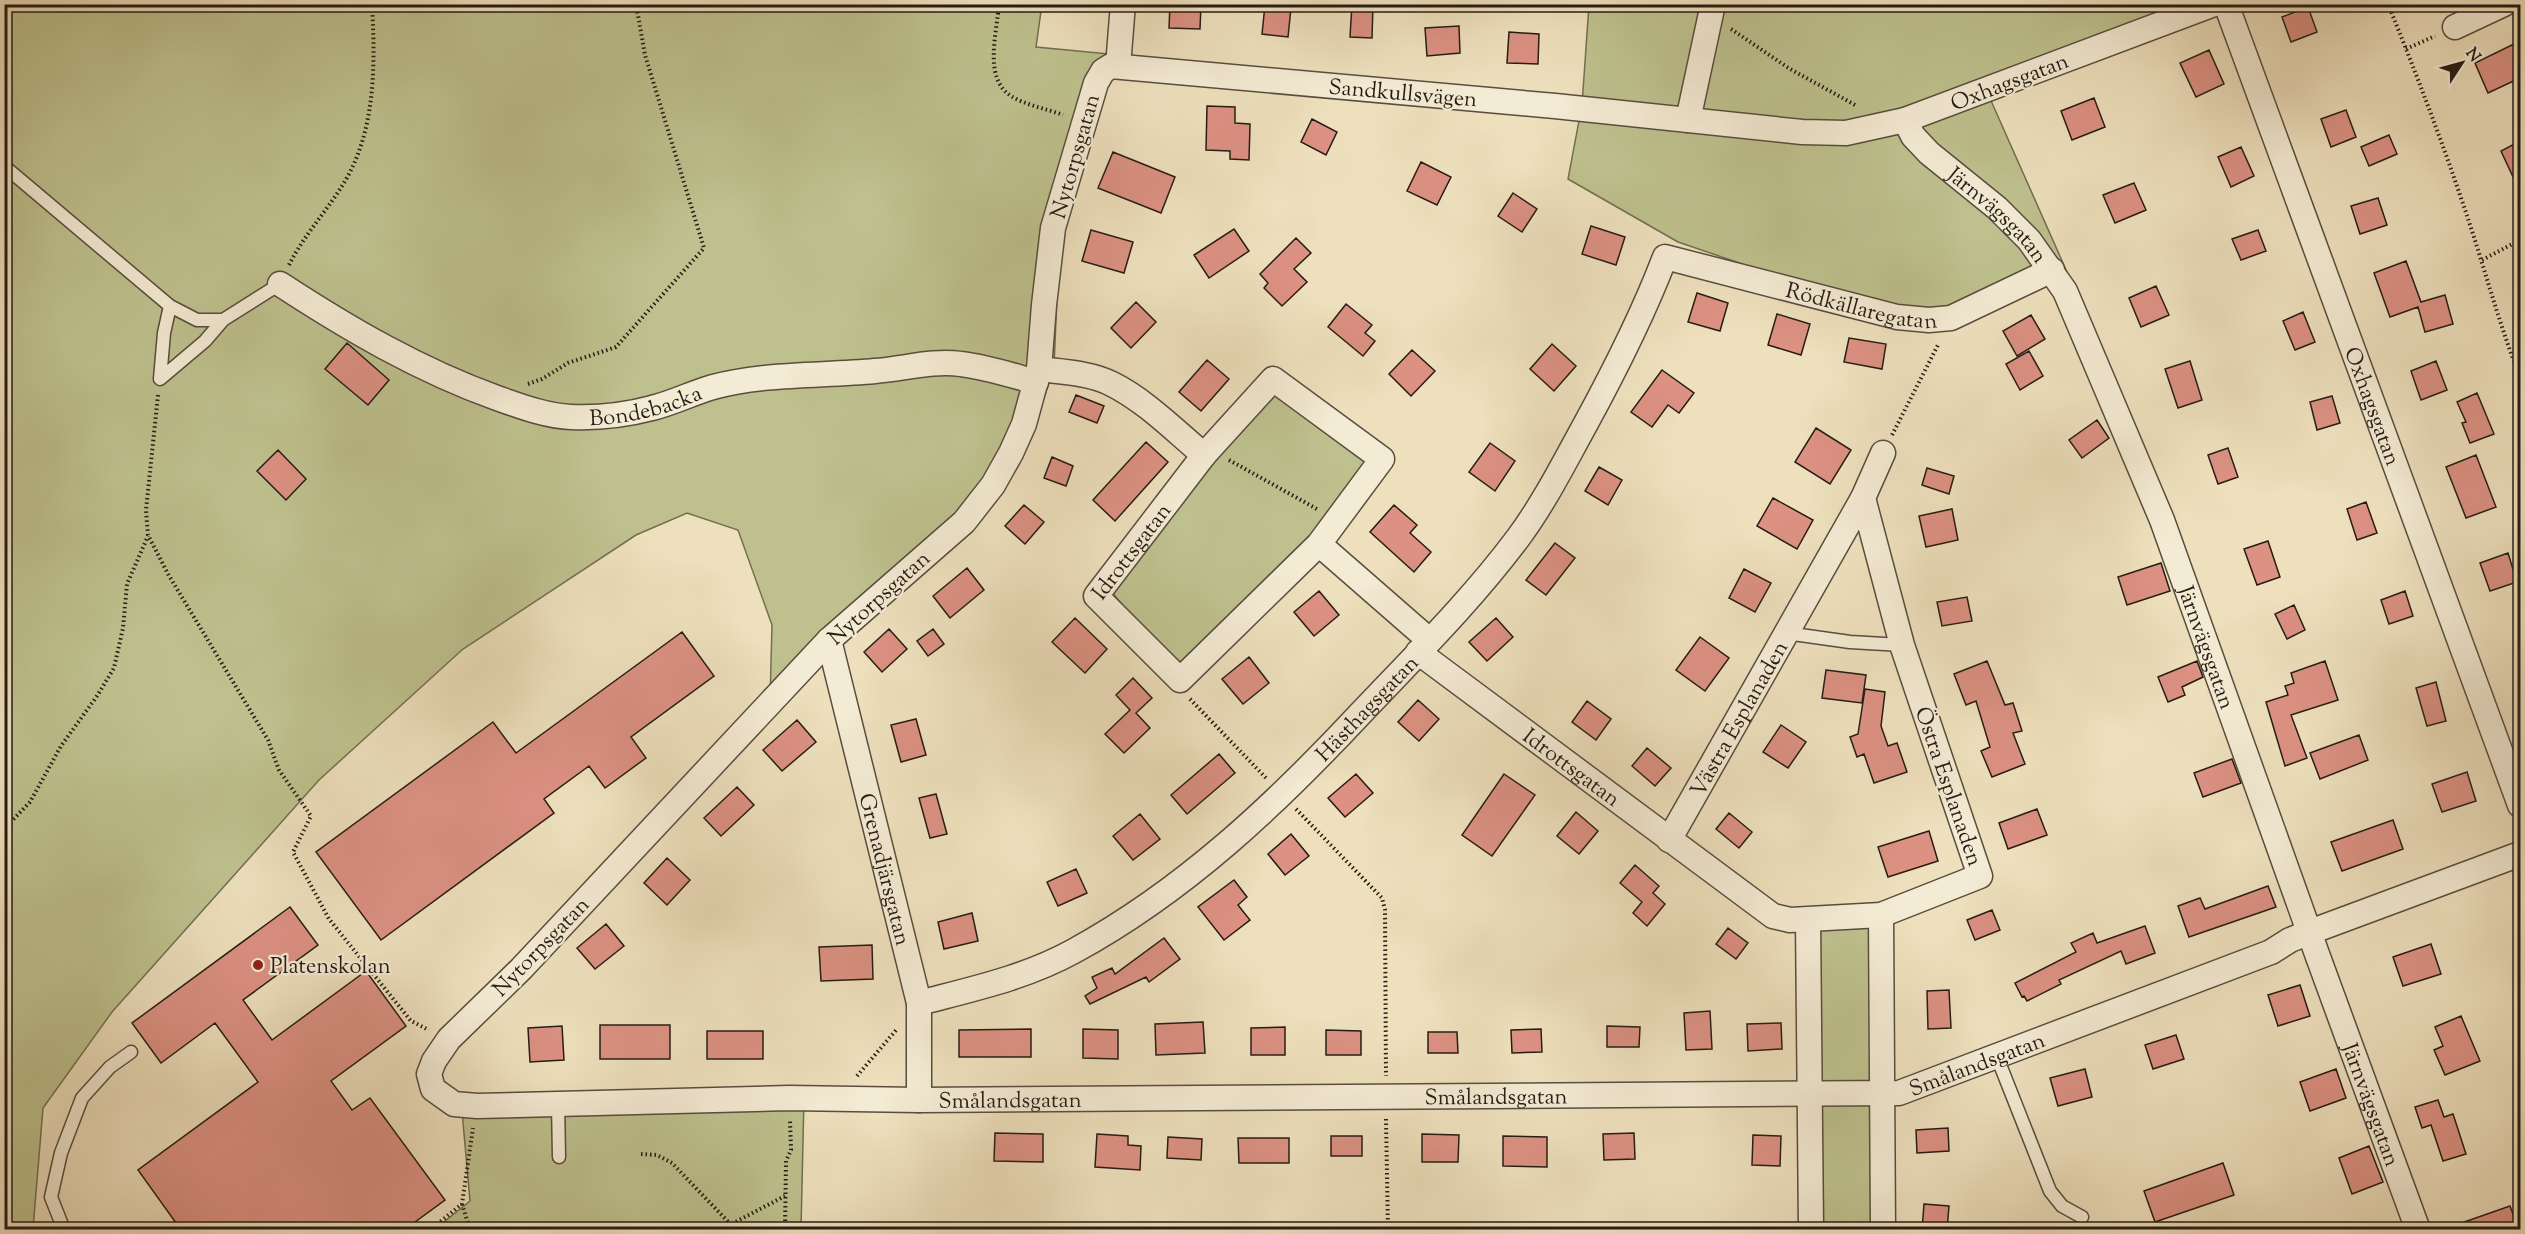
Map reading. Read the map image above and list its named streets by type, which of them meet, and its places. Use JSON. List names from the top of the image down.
{
  "streets": {
    "street": [
      "Oxhagsgatan",
      "Sandkullsvägen",
      "Nytorpsgatan",
      "Järnvägsgatan",
      "Rödkällaregatan",
      "Bondebacka",
      "Idrottsgatan",
      "Hästhagsgatan",
      "Västra Esplanaden",
      "Östra Esplanaden",
      "Grenadjärsgatan",
      "Smålandsgatan"
    ]
  },
  "crossings": [
    ["Oxhagsgatan", "Sandkullsvägen"],
    ["Oxhagsgatan", "Järnvägsgatan"],
    ["Sandkullsvägen", "Nytorpsgatan"],
    ["Sandkullsvägen", "Järnvägsgatan"],
    ["Nytorpsgatan", "Bondebacka"],
    ["Nytorpsgatan", "Grenadjärsgatan"],
    ["Nytorpsgatan", "Smålandsgatan"],
    ["Järnvägsgatan", "Rödkällaregatan"],
    ["Järnvägsgatan", "Smålandsgatan"],
    ["Rödkällaregatan", "Hästhagsgatan"],
    ["Idrottsgatan", "Hästhagsgatan"],
    ["Idrottsgatan", "Västra Esplanaden"],
    ["Hästhagsgatan", "Grenadjärsgatan"],
    ["Västra Esplanaden", "Östra Esplanaden"],
    ["Grenadjärsgatan", "Smålandsgatan"]
  ],
  "places": ["Platenskolan"],
  "north": "top right"
}
